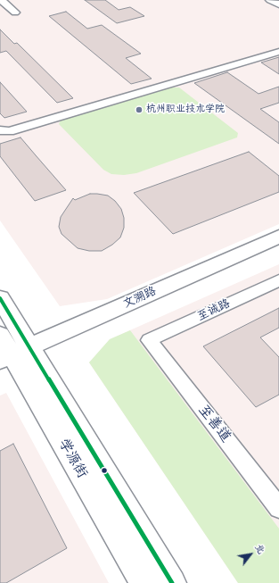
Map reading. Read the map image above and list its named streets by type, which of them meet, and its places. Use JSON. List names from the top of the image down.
{
  "streets": {
    "main road": ["文溯路", "学源街"],
    "street": ["至诚路", "至善道"]
  },
  "crossings": [
    ["文溯路", "学源街"],
    ["至诚路", "至善道"]
  ],
  "places": ["杭州职业技术学院"],
  "north": "top right"
}
